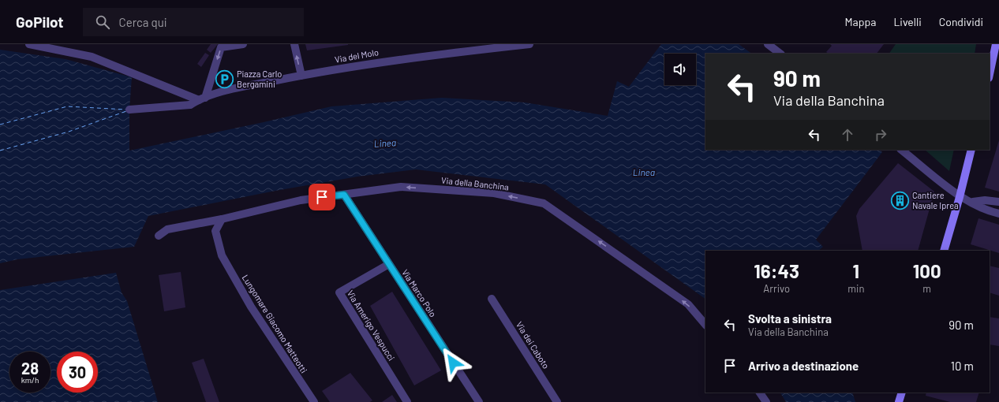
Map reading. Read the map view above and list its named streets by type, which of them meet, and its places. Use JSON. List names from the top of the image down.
{
  "streets": {
    "street": [
      "Via del Molo",
      "Via della Banchina",
      "Via Marco Polo",
      "Lungomare Giacomo Matteotti",
      "Via Amerigo Vespucci",
      "Via dei Caboto"
    ]
  },
  "crossings": [
    ["Via della Banchina", "Via Marco Polo"],
    ["Via della Banchina", "Lungomare Giacomo Matteotti"],
    ["Via Marco Polo", "Via Amerigo Vespucci"]
  ],
  "one_way": ["Via della Banchina"],
  "water": ["Linea"],
  "places": {
    "parking": ["Piazza Carlo Bergamini"],
    "building": ["Cantiere Navale Iprea"]
  },
  "page": {
    "header": "GoPilot",
    "search": "Cerca qui",
    "nav": ["Mappa", "Livelli", "Condividi"],
    "turn": ["90 m", "Via della Banchina"],
    "eta": [
      "16:43",
      "Arrivo",
      "1",
      "min",
      "100",
      "m"
    ],
    "list": [
      {
        "name": "Svolta a sinistra",
        "note": "Via della Banchina",
        "value": "90 m"
      },
      {
        "name": "Arrivo a destinazione",
        "value": "10 m"
      }
    ],
    "speed": "28 km/h",
    "limit": "30"
  }
}
